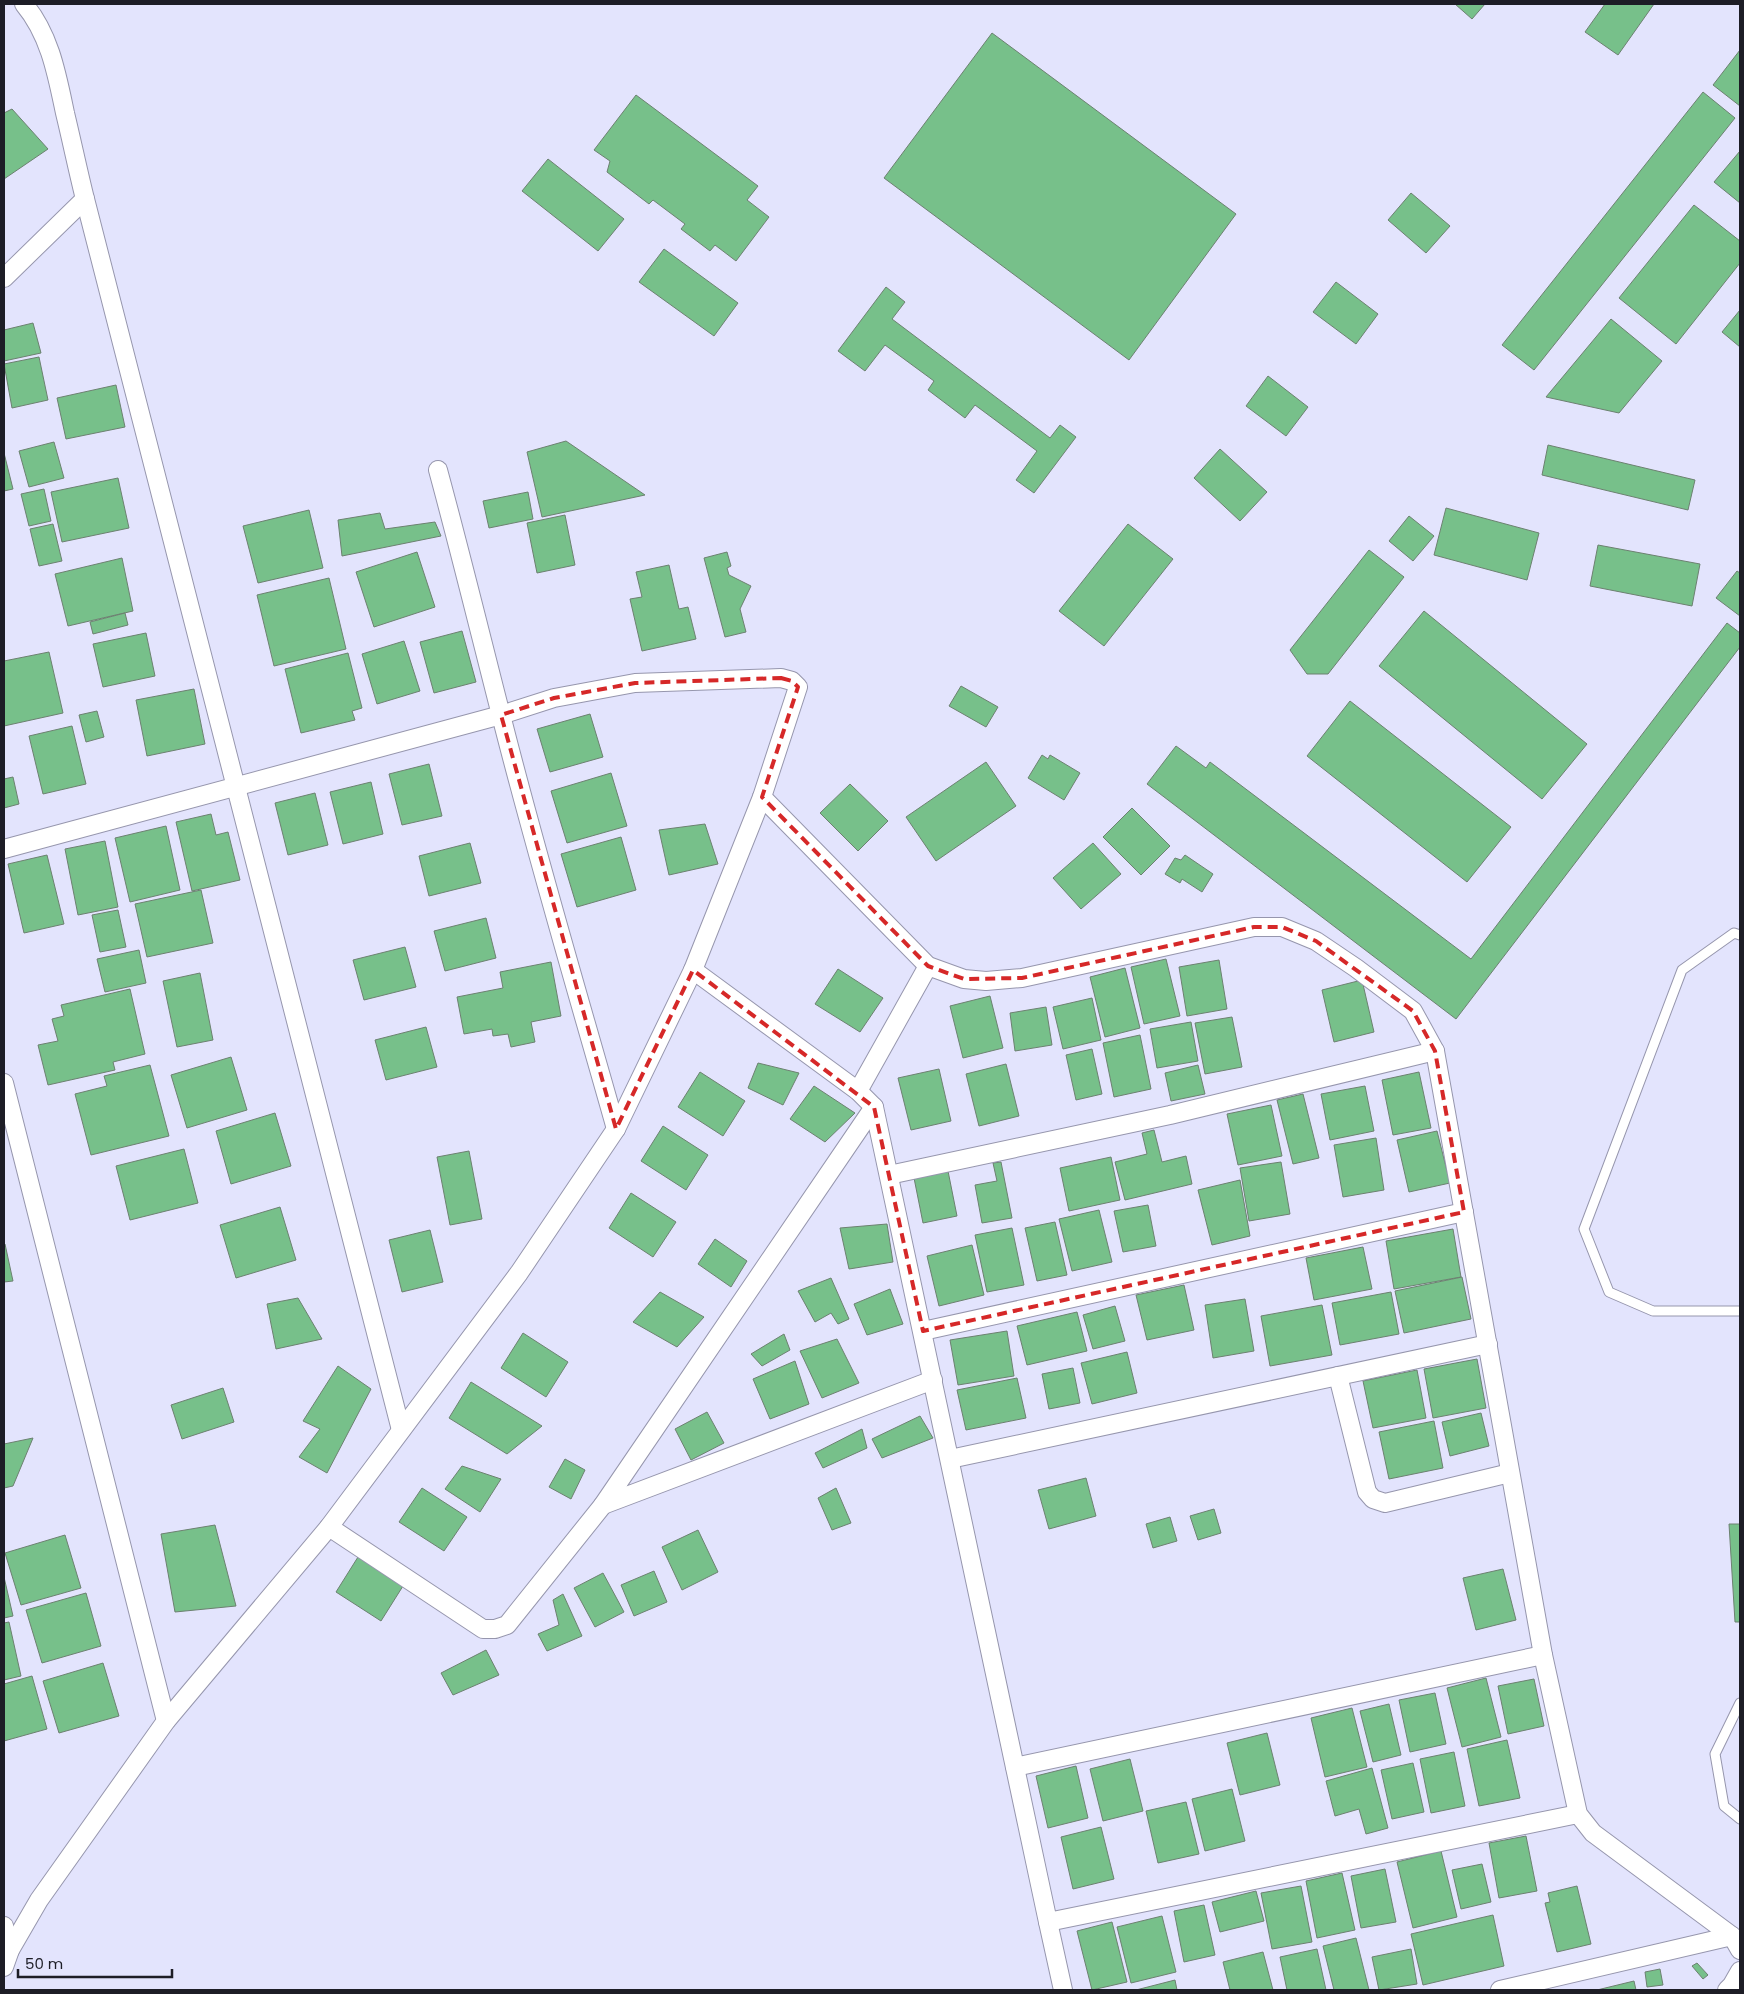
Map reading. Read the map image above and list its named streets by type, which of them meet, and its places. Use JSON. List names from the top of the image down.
{
  "scale_bar": "50 m"
}
